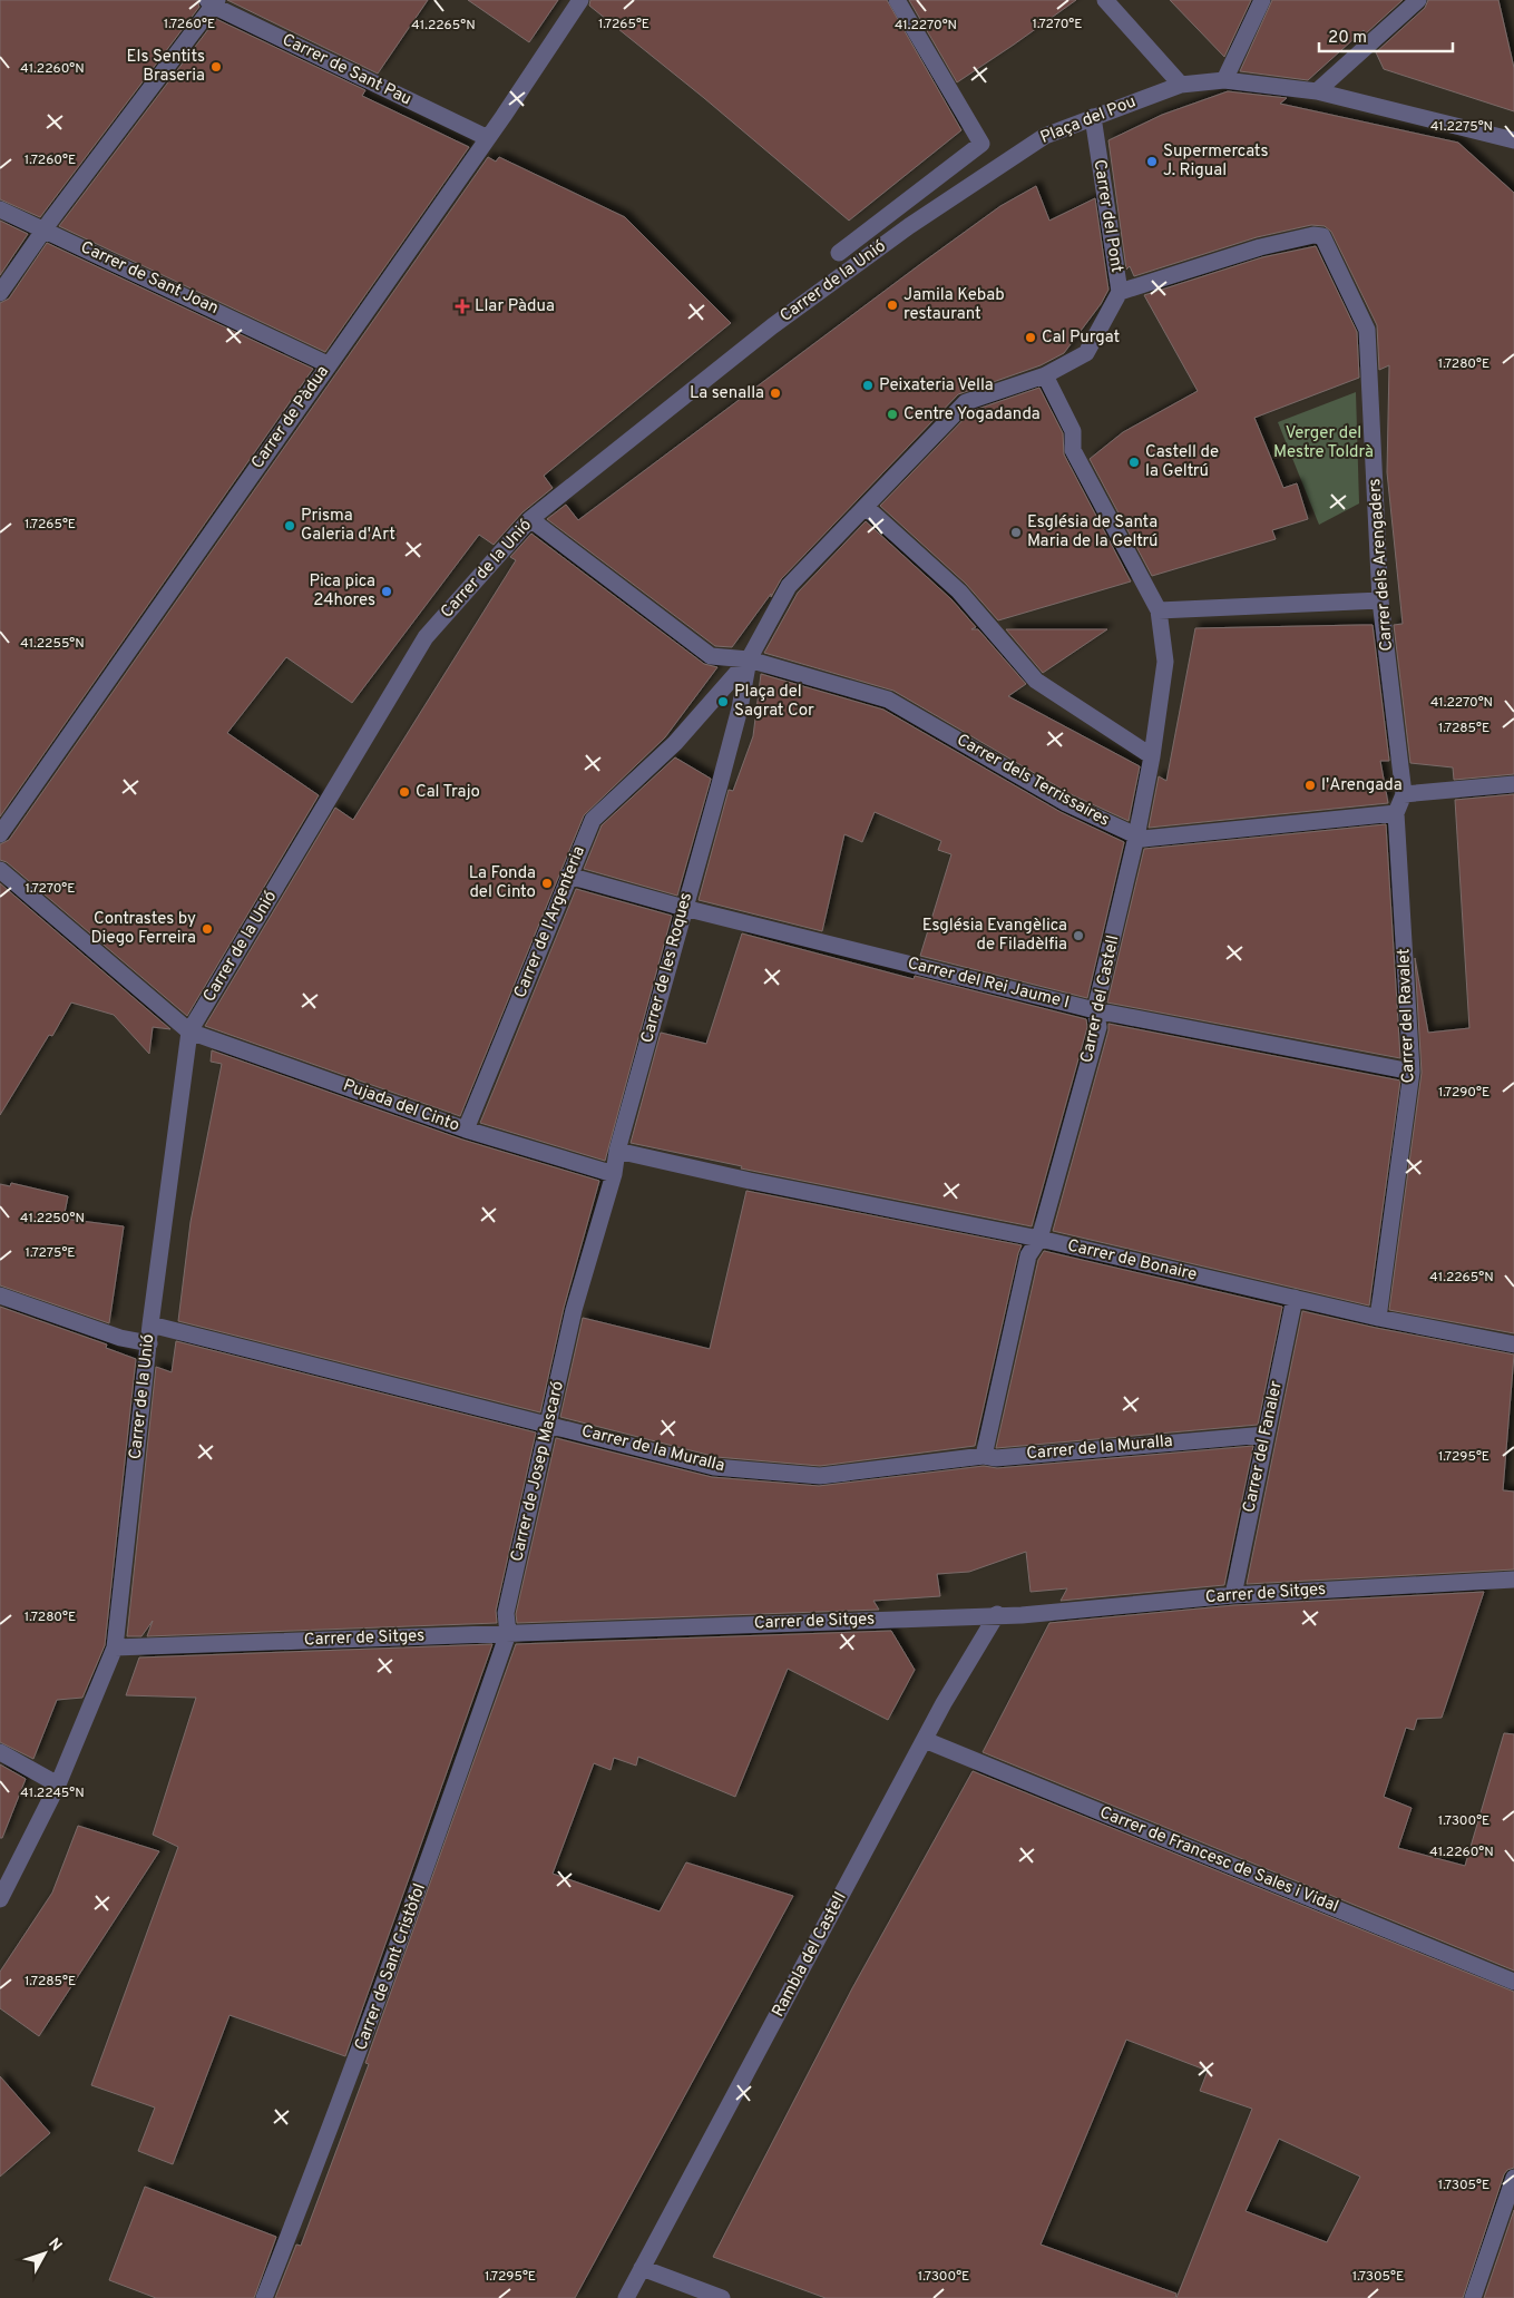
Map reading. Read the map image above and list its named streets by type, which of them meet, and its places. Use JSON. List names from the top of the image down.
{
  "streets": {
    "street": [
      "Carrer de Sant Pau",
      "Plaça del Pou",
      "Carrer del Pont",
      "Carrer de Sant Joan",
      "Carrer de la Unió",
      "Carrer de Pàdua",
      "Carrer dels Arengaders",
      "Carrer dels Terrissaires",
      "Carrer de l'Argenteria",
      "Carrer de les Roques",
      "Carrer del Rei Jaume I",
      "Carrer del Castell",
      "Carrer del Ravalet",
      "Pujada del Cinto",
      "Carrer de Bonaire",
      "Carrer del Fanaler",
      "Carrer de la Muralla",
      "Carrer de Josep Mascaró",
      "Carrer de Sitges",
      "Carrer de Francesc de Sales i Vidal",
      "Rambla del Castell",
      "Carrer de Sant Cristòfol"
    ]
  },
  "crossings": [
    ["Carrer de Sant Pau", "Carrer de Pàdua"],
    ["Plaça del Pou", "Carrer del Pont"],
    ["Plaça del Pou", "Carrer de la Unió"],
    ["Carrer del Pont", "Carrer dels Arengaders"],
    ["Carrer del Pont", "Carrer dels Terrissaires"],
    ["Carrer del Pont", "Carrer de l'Argenteria"],
    ["Carrer del Pont", "Carrer de les Roques"],
    ["Carrer de Sant Joan", "Carrer de Pàdua"],
    ["Carrer de la Unió", "Carrer dels Terrissaires"],
    ["Carrer de la Unió", "Pujada del Cinto"],
    ["Carrer de la Unió", "Carrer de la Muralla"],
    ["Carrer de la Unió", "Carrer de Sitges"],
    ["Carrer dels Arengaders", "Carrer dels Terrissaires"],
    ["Carrer dels Arengaders", "Carrer del Ravalet"],
    ["Carrer dels Terrissaires", "Carrer de l'Argenteria"],
    ["Carrer dels Terrissaires", "Carrer de les Roques"],
    ["Carrer dels Terrissaires", "Carrer del Castell"],
    ["Carrer dels Terrissaires", "Carrer del Ravalet"],
    ["Carrer de l'Argenteria", "Carrer de les Roques"],
    ["Carrer de l'Argenteria", "Carrer del Rei Jaume I"],
    ["Carrer de l'Argenteria", "Pujada del Cinto"],
    ["Carrer de les Roques", "Carrer del Rei Jaume I"],
    ["Carrer de les Roques", "Pujada del Cinto"],
    ["Carrer de les Roques", "Carrer de Bonaire"],
    ["Carrer de les Roques", "Carrer de Josep Mascaró"],
    ["Carrer del Rei Jaume I", "Carrer del Castell"],
    ["Carrer del Rei Jaume I", "Carrer del Ravalet"],
    ["Carrer del Castell", "Carrer de Bonaire"],
    ["Carrer del Castell", "Carrer de la Muralla"],
    ["Carrer del Ravalet", "Carrer de Bonaire"],
    ["Pujada del Cinto", "Carrer de Josep Mascaró"],
    ["Carrer de Bonaire", "Carrer del Fanaler"],
    ["Carrer del Fanaler", "Carrer de la Muralla"],
    ["Carrer del Fanaler", "Carrer de Sitges"],
    ["Carrer de la Muralla", "Carrer de Josep Mascaró"],
    ["Carrer de Josep Mascaró", "Carrer de Sitges"],
    ["Carrer de Josep Mascaró", "Carrer de Sant Cristòfol"],
    ["Carrer de Sitges", "Rambla del Castell"],
    ["Carrer de Sitges", "Carrer de Sant Cristòfol"],
    ["Carrer de Francesc de Sales i Vidal", "Rambla del Castell"]
  ],
  "parks": ["Verger del Mestre Toldrà"],
  "places": {
    "other": [
      "Els Sentits Braseria",
      "Supermercats J. Rigual",
      "Jamila Kebab restaurant",
      "Cal Purgat",
      "Peixateria Vella",
      "La senalla",
      "Centre Yogadanda",
      "Castell de la Geltrú",
      "Prisma Galeria d'Art",
      "Església de Santa Maria de la Geltrú",
      "Pica pica 24hores",
      "Plaça del Sagrat Cor",
      "l'Arengada",
      "Cal Trajo",
      "La Fonda del Cinto",
      "Contrastes by Diego Ferreira",
      "Església Evangèlica de Filadèlfia"
    ],
    "health": ["Llar Pàdua"]
  },
  "scale_bar": "20 m",
  "north": "top right",
  "coordinates": [
    "1.7260°E",
    "1.7265°E",
    "1.7270°E",
    "41.2265°N",
    "41.2270°N",
    "41.2260°N",
    "41.2275°N",
    "1.7280°E",
    "41.2255°N",
    "1.7285°E",
    "1.7290°E",
    "41.2250°N",
    "1.7275°E",
    "1.7295°E",
    "41.2245°N",
    "1.7300°E",
    "1.7305°E"
  ]
}
